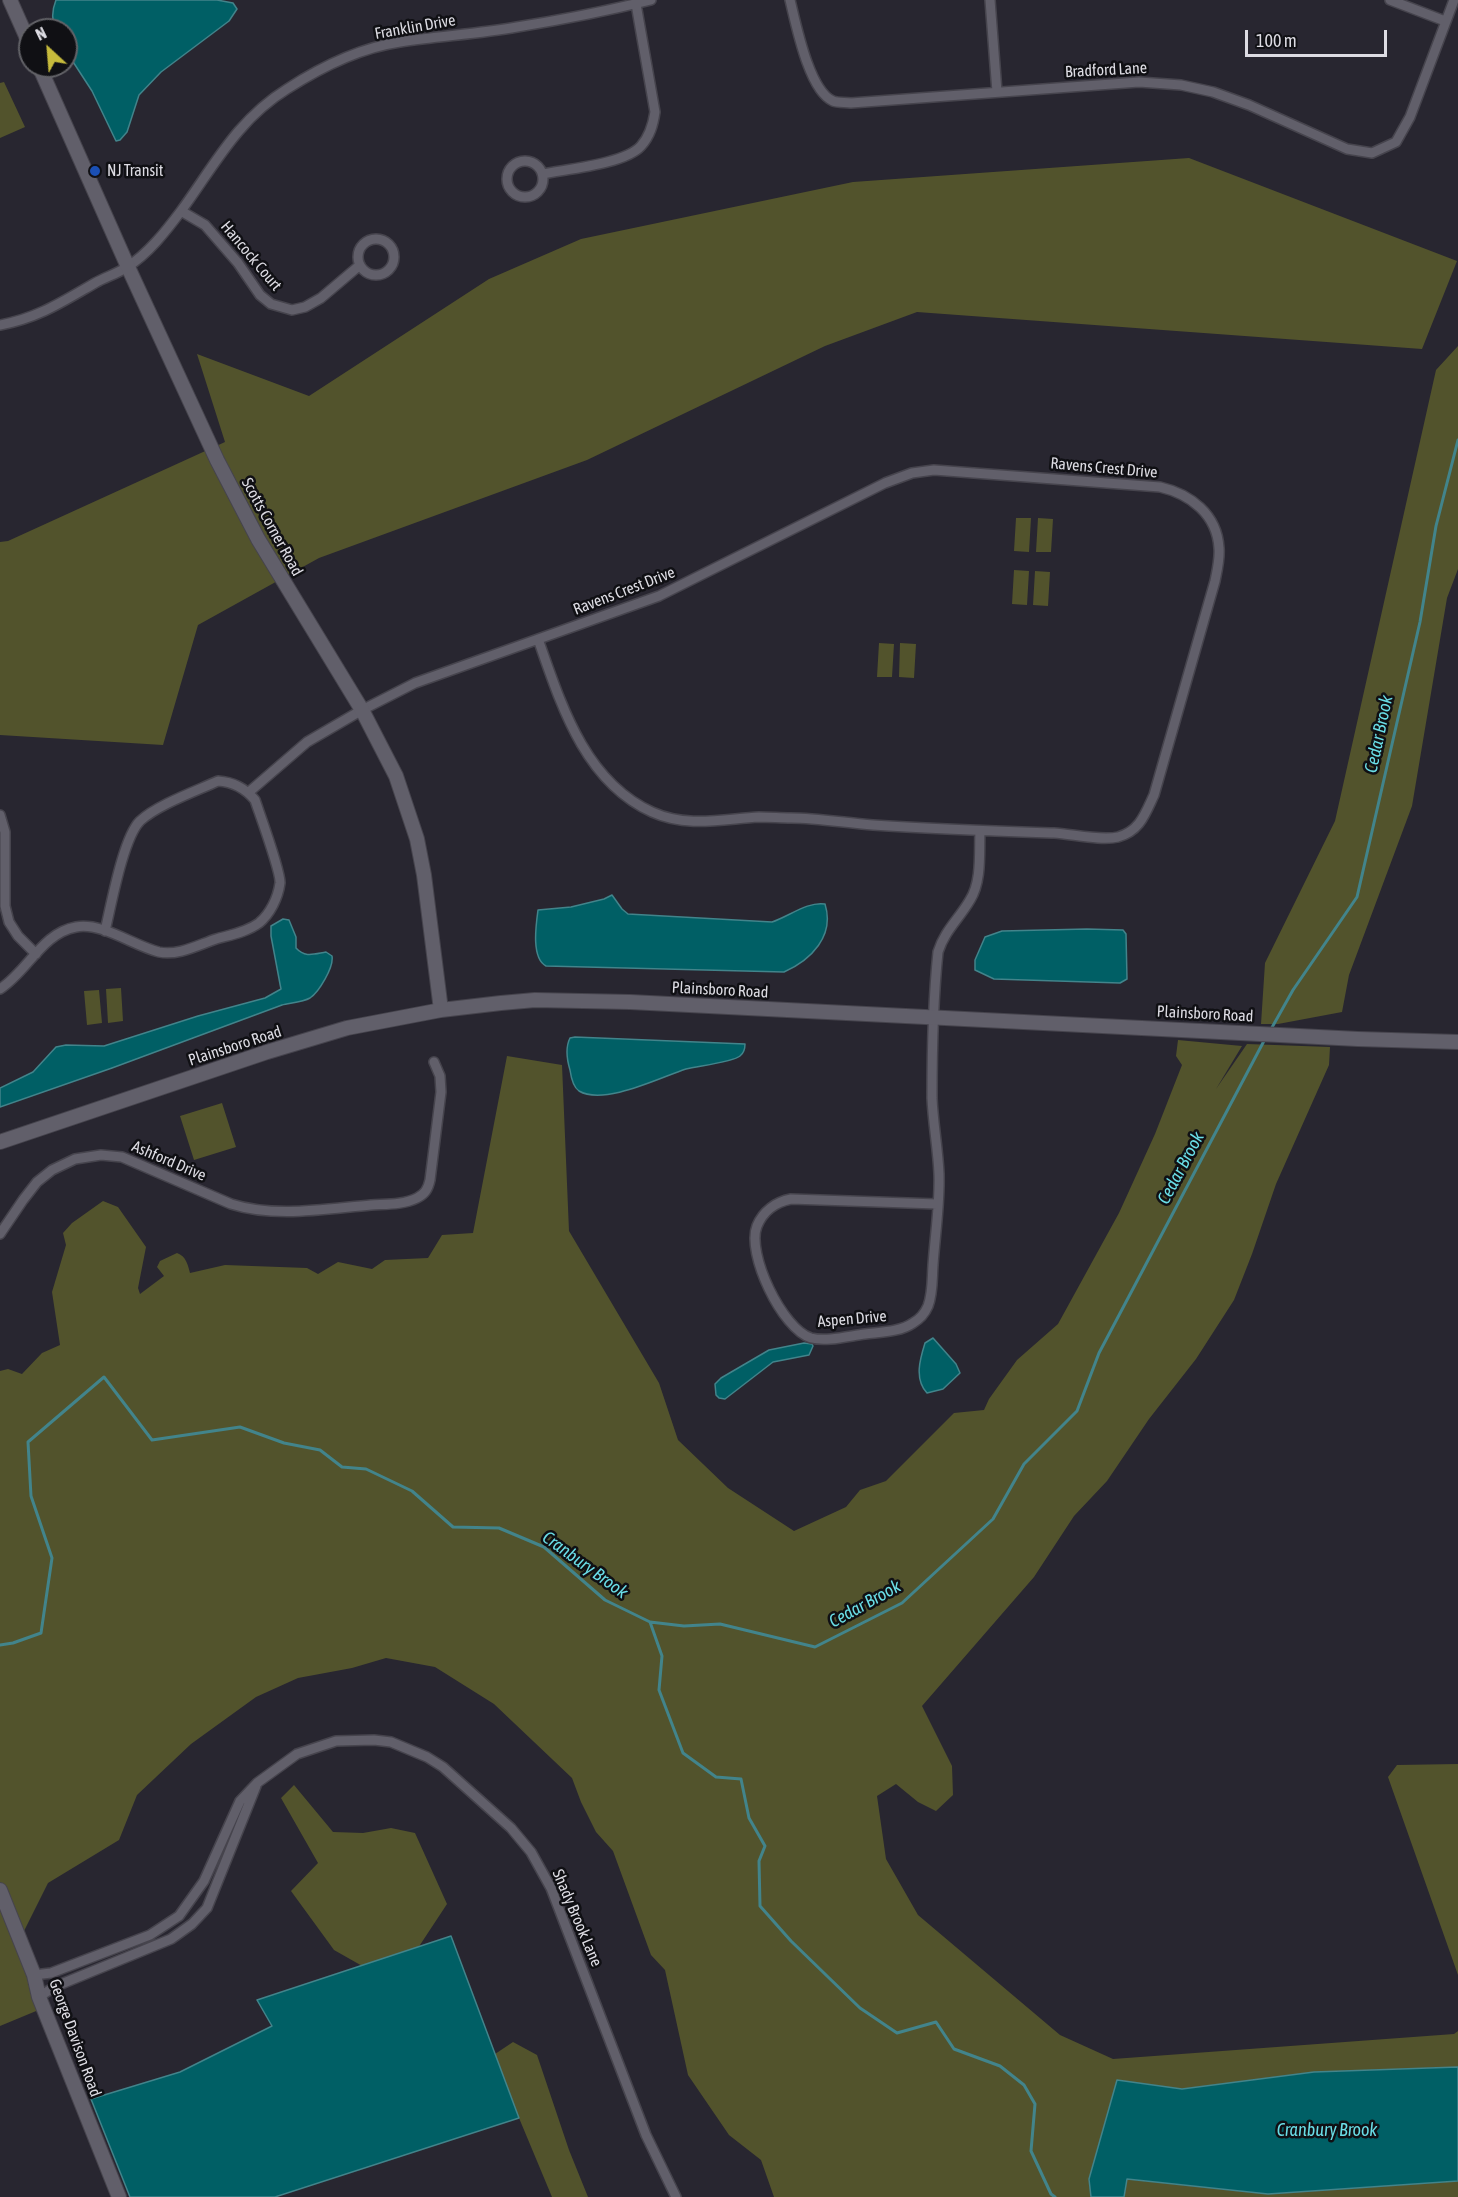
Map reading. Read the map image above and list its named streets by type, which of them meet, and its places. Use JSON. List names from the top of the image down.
{
  "streets": {
    "street": [
      "Franklin Drive",
      "Bradford Lane",
      "Hancock Court",
      "Ravens Crest Drive",
      "Scotts Corner Road",
      "Plainsboro Road",
      "Ashford Drive",
      "Aspen Drive",
      "Shady Brook Lane",
      "George Davison Road"
    ]
  },
  "crossings": [
    ["Franklin Drive", "Hancock Court"],
    ["Franklin Drive", "Scotts Corner Road"],
    ["Ravens Crest Drive", "Scotts Corner Road"],
    ["Scotts Corner Road", "Plainsboro Road"],
    ["Plainsboro Road", "Aspen Drive"],
    ["Shady Brook Lane", "George Davison Road"]
  ],
  "water": ["Cedar Brook", "Cranbury Brook"],
  "places": ["NJ Transit"],
  "scale_bar": "100 m",
  "north": "top left"
}
